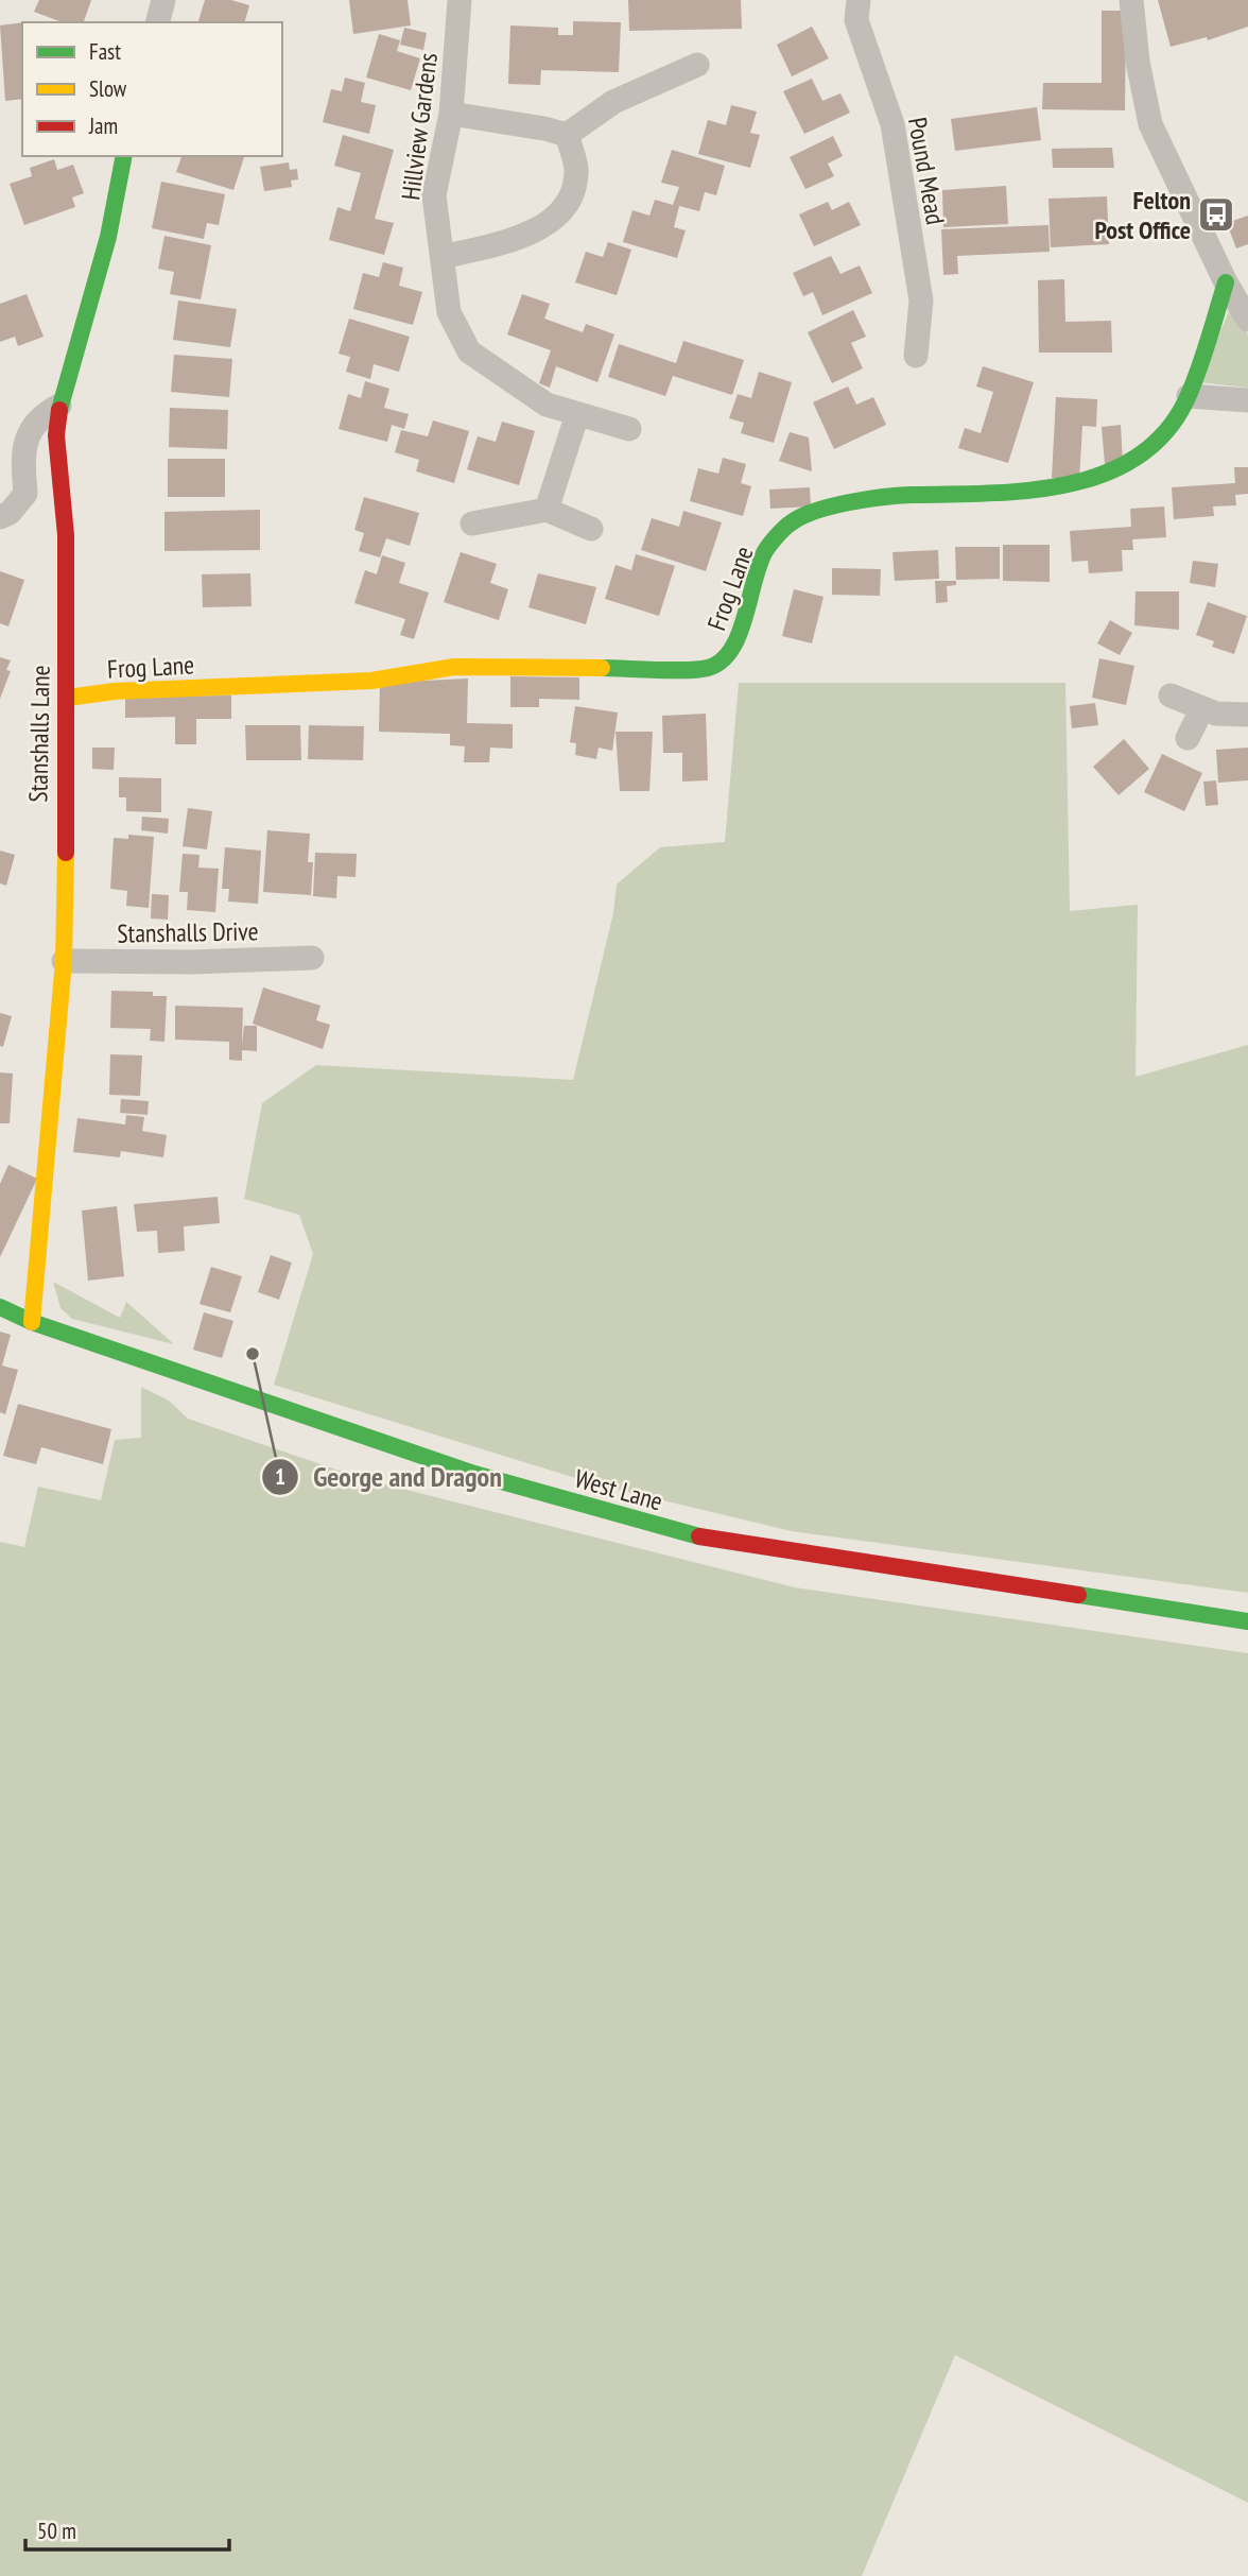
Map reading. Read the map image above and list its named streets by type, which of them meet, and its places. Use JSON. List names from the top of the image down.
{
  "streets": {
    "street": [
      "Hillview Gardens",
      "Pound Mead",
      "Frog Lane",
      "Stanshalls Lane",
      "Stanshalls Drive",
      "West Lane"
    ]
  },
  "crossings": [
    ["Frog Lane", "Stanshalls Lane"],
    ["Stanshalls Lane", "Stanshalls Drive"],
    ["Stanshalls Lane", "West Lane"]
  ],
  "places": {
    "bus stop": ["Felton Post Office"],
    "other": ["George and Dragon"]
  },
  "legend": ["Fast", "Slow", "Jam"],
  "scale_bar": "50 m"
}
